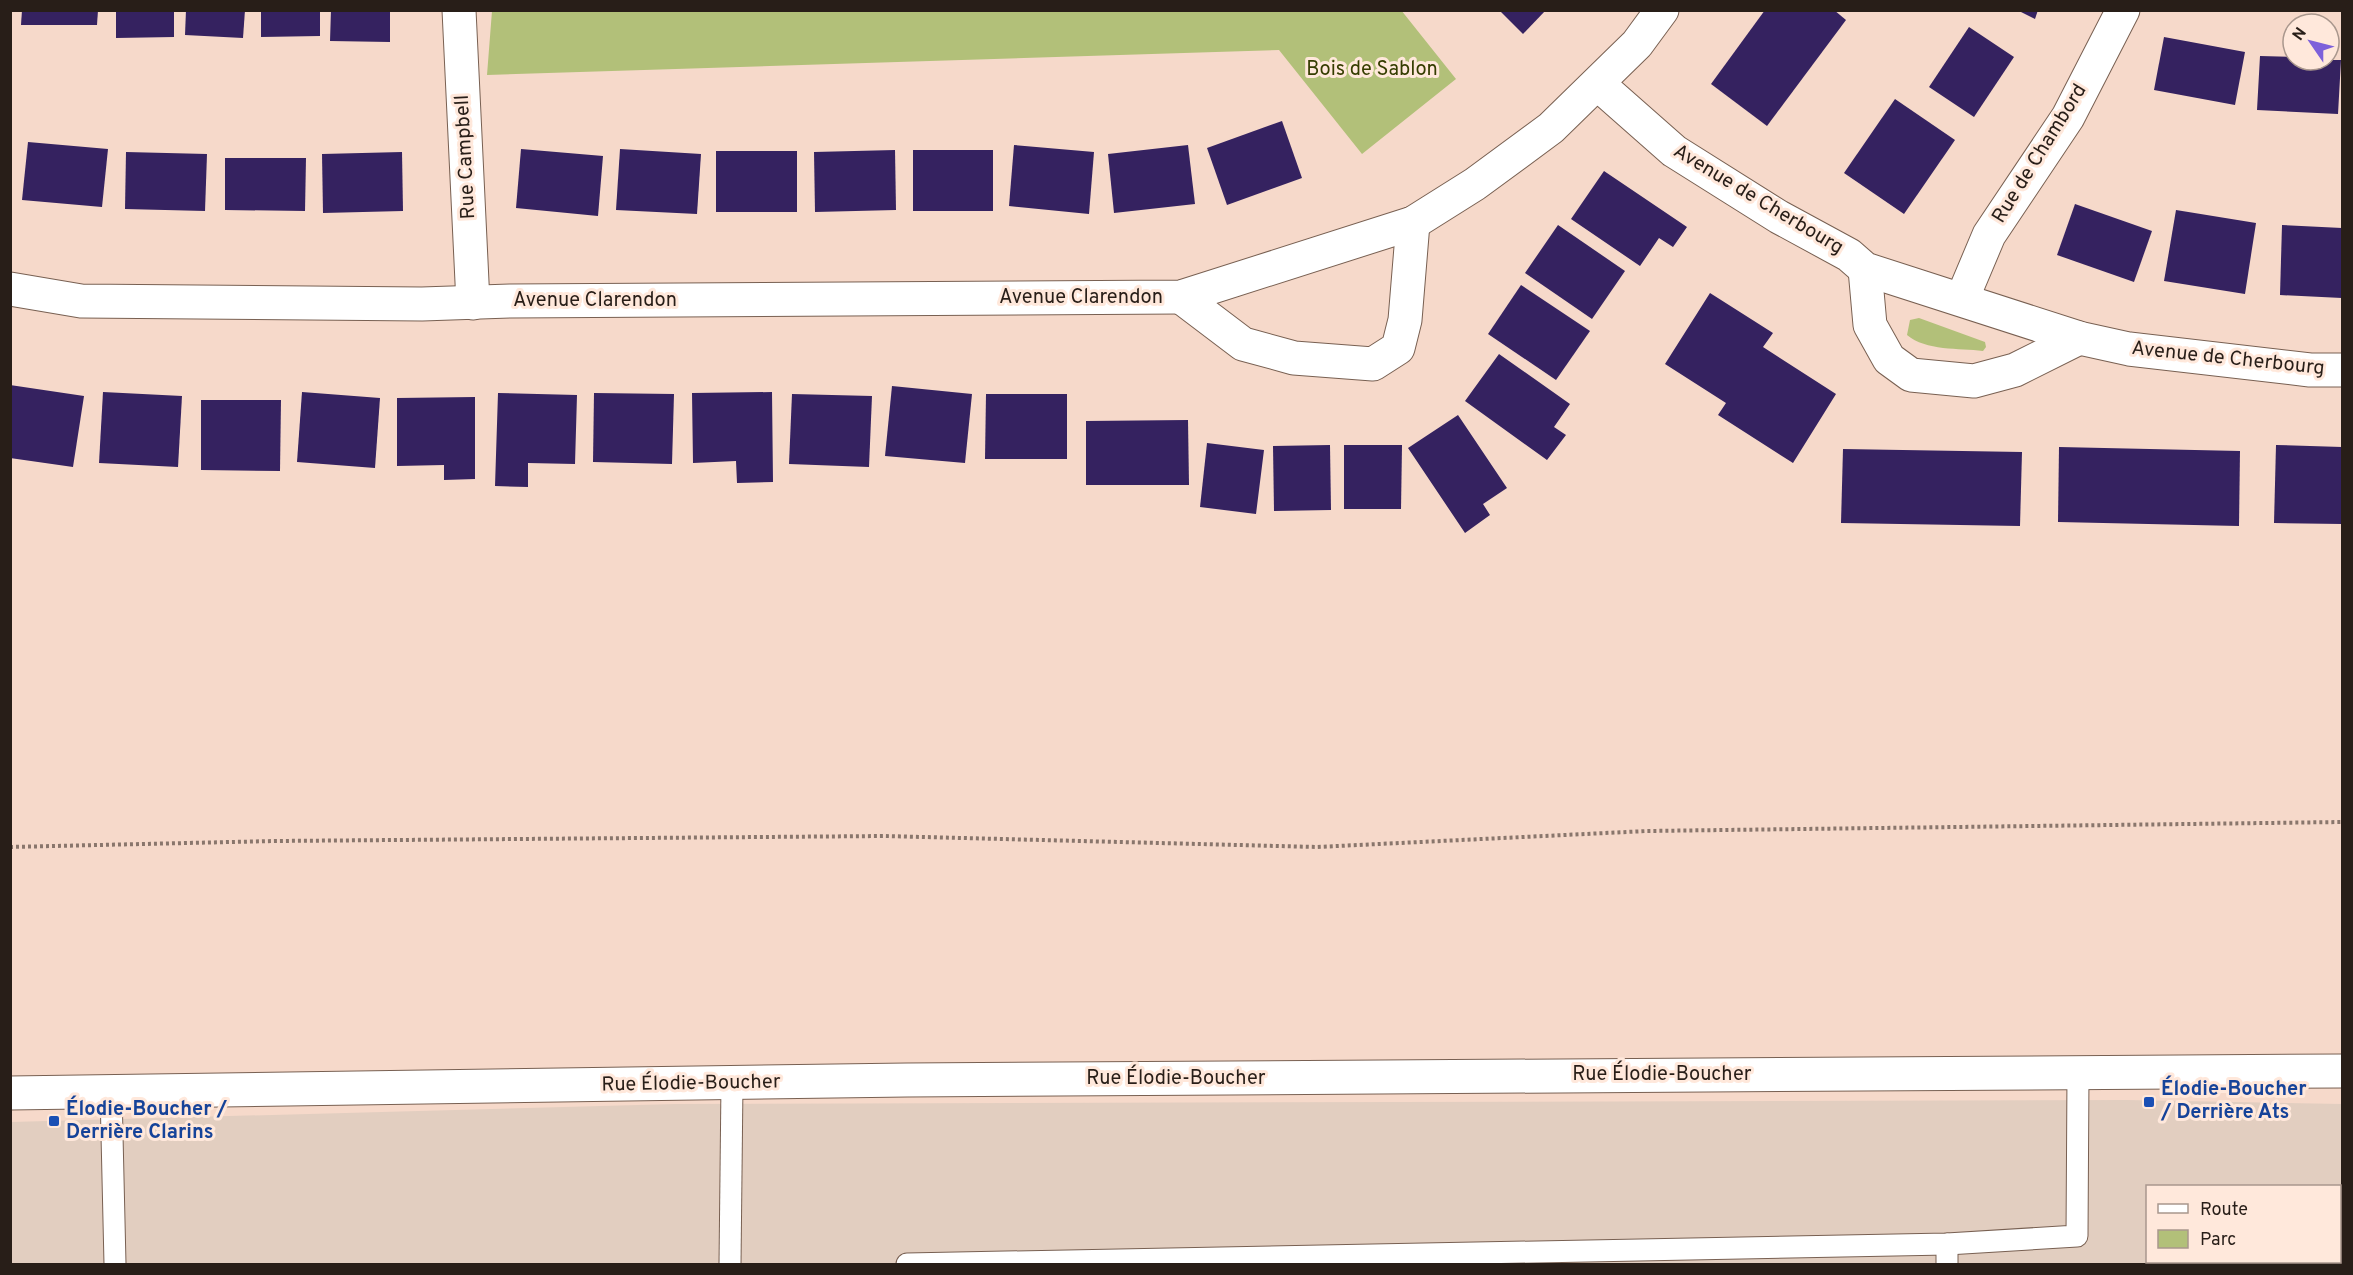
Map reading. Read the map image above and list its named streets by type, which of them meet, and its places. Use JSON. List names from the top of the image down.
{
  "streets": {
    "street": [
      "Rue de Chambord",
      "Rue Campbell",
      "Avenue de Cherbourg",
      "Avenue Clarendon",
      "Rue Élodie-Boucher"
    ]
  },
  "crossings": [
    ["Rue de Chambord", "Avenue de Cherbourg"],
    ["Rue Campbell", "Avenue Clarendon"],
    ["Avenue de Cherbourg", "Avenue Clarendon"]
  ],
  "parks": ["Bois de Sablon"],
  "places": {
    "transit": ["Élodie-Boucher / Derrière Ats", "Élodie-Boucher / Derrière Clarins"]
  },
  "legend": ["Route", "Parc"],
  "north": "top left"
}
